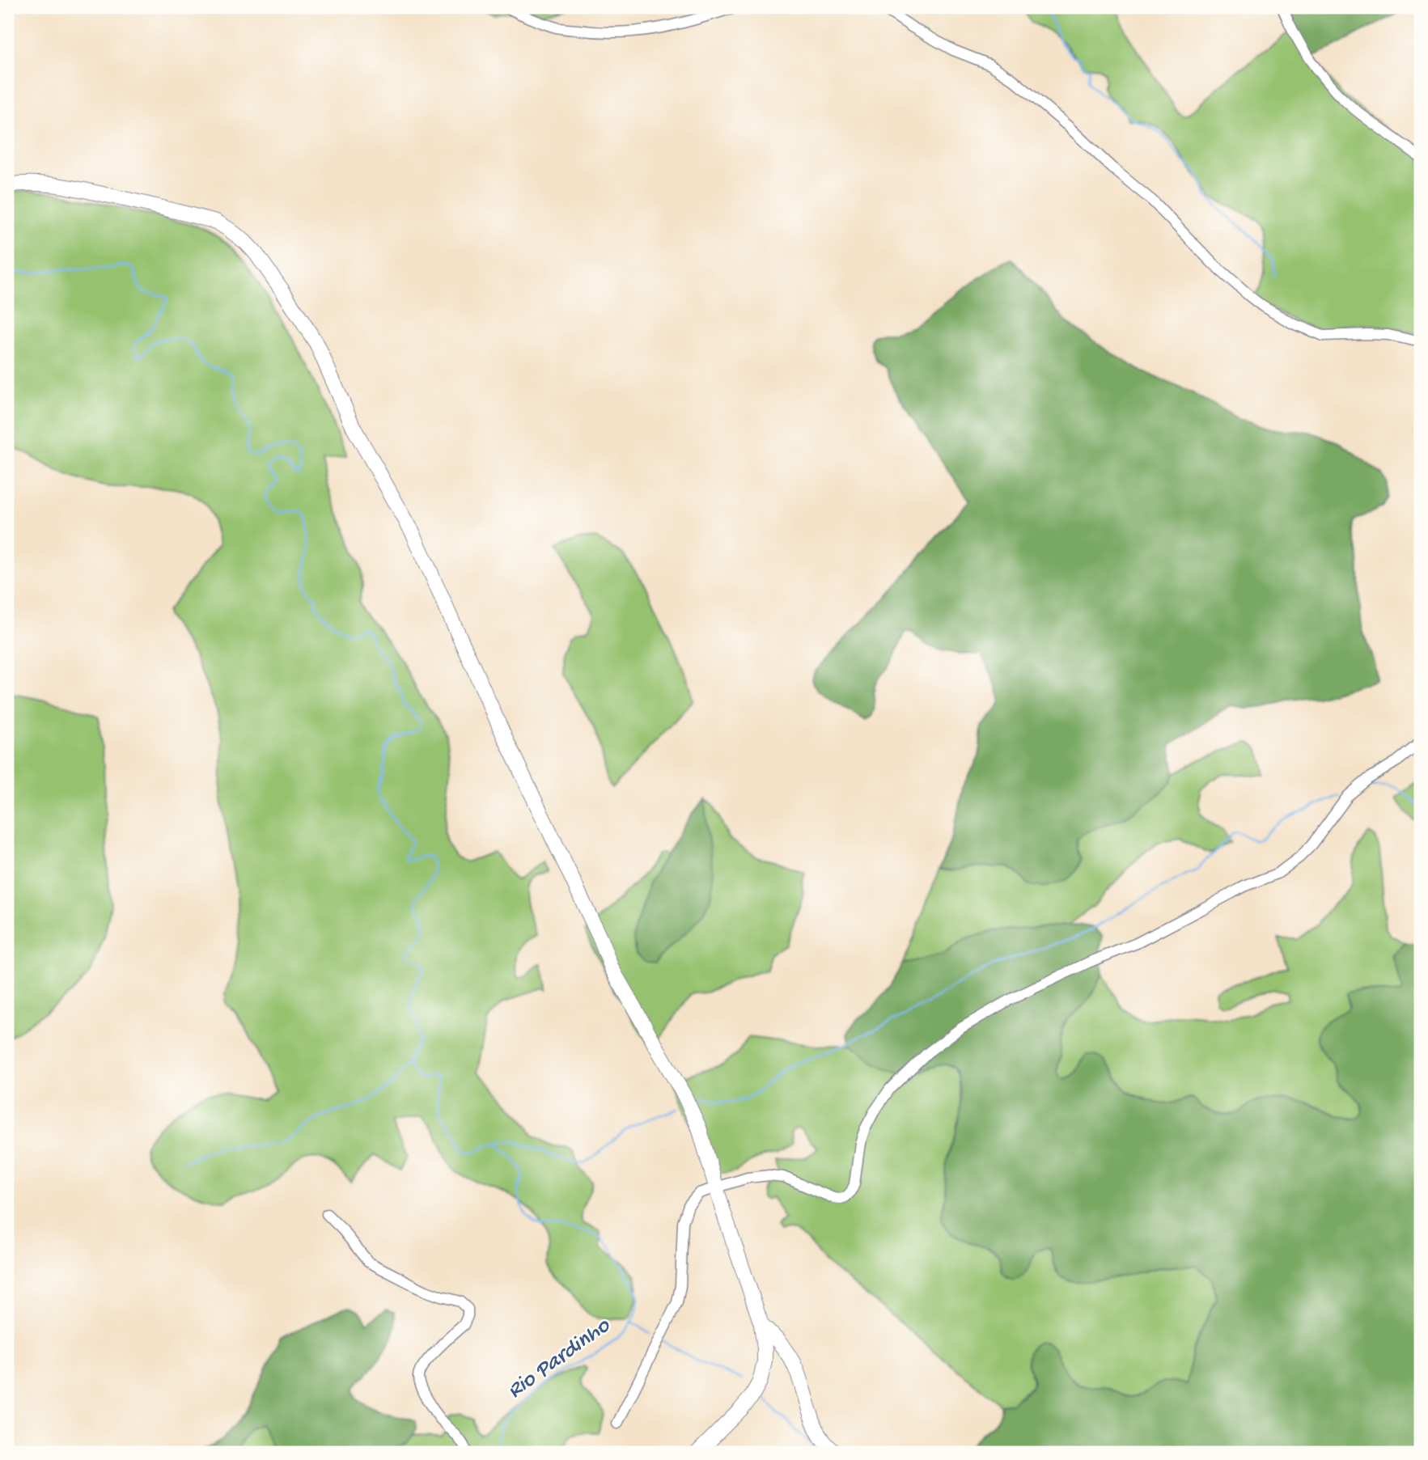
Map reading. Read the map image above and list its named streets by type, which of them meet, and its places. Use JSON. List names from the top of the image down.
{
  "water": ["Rio Pardinho"]
}
